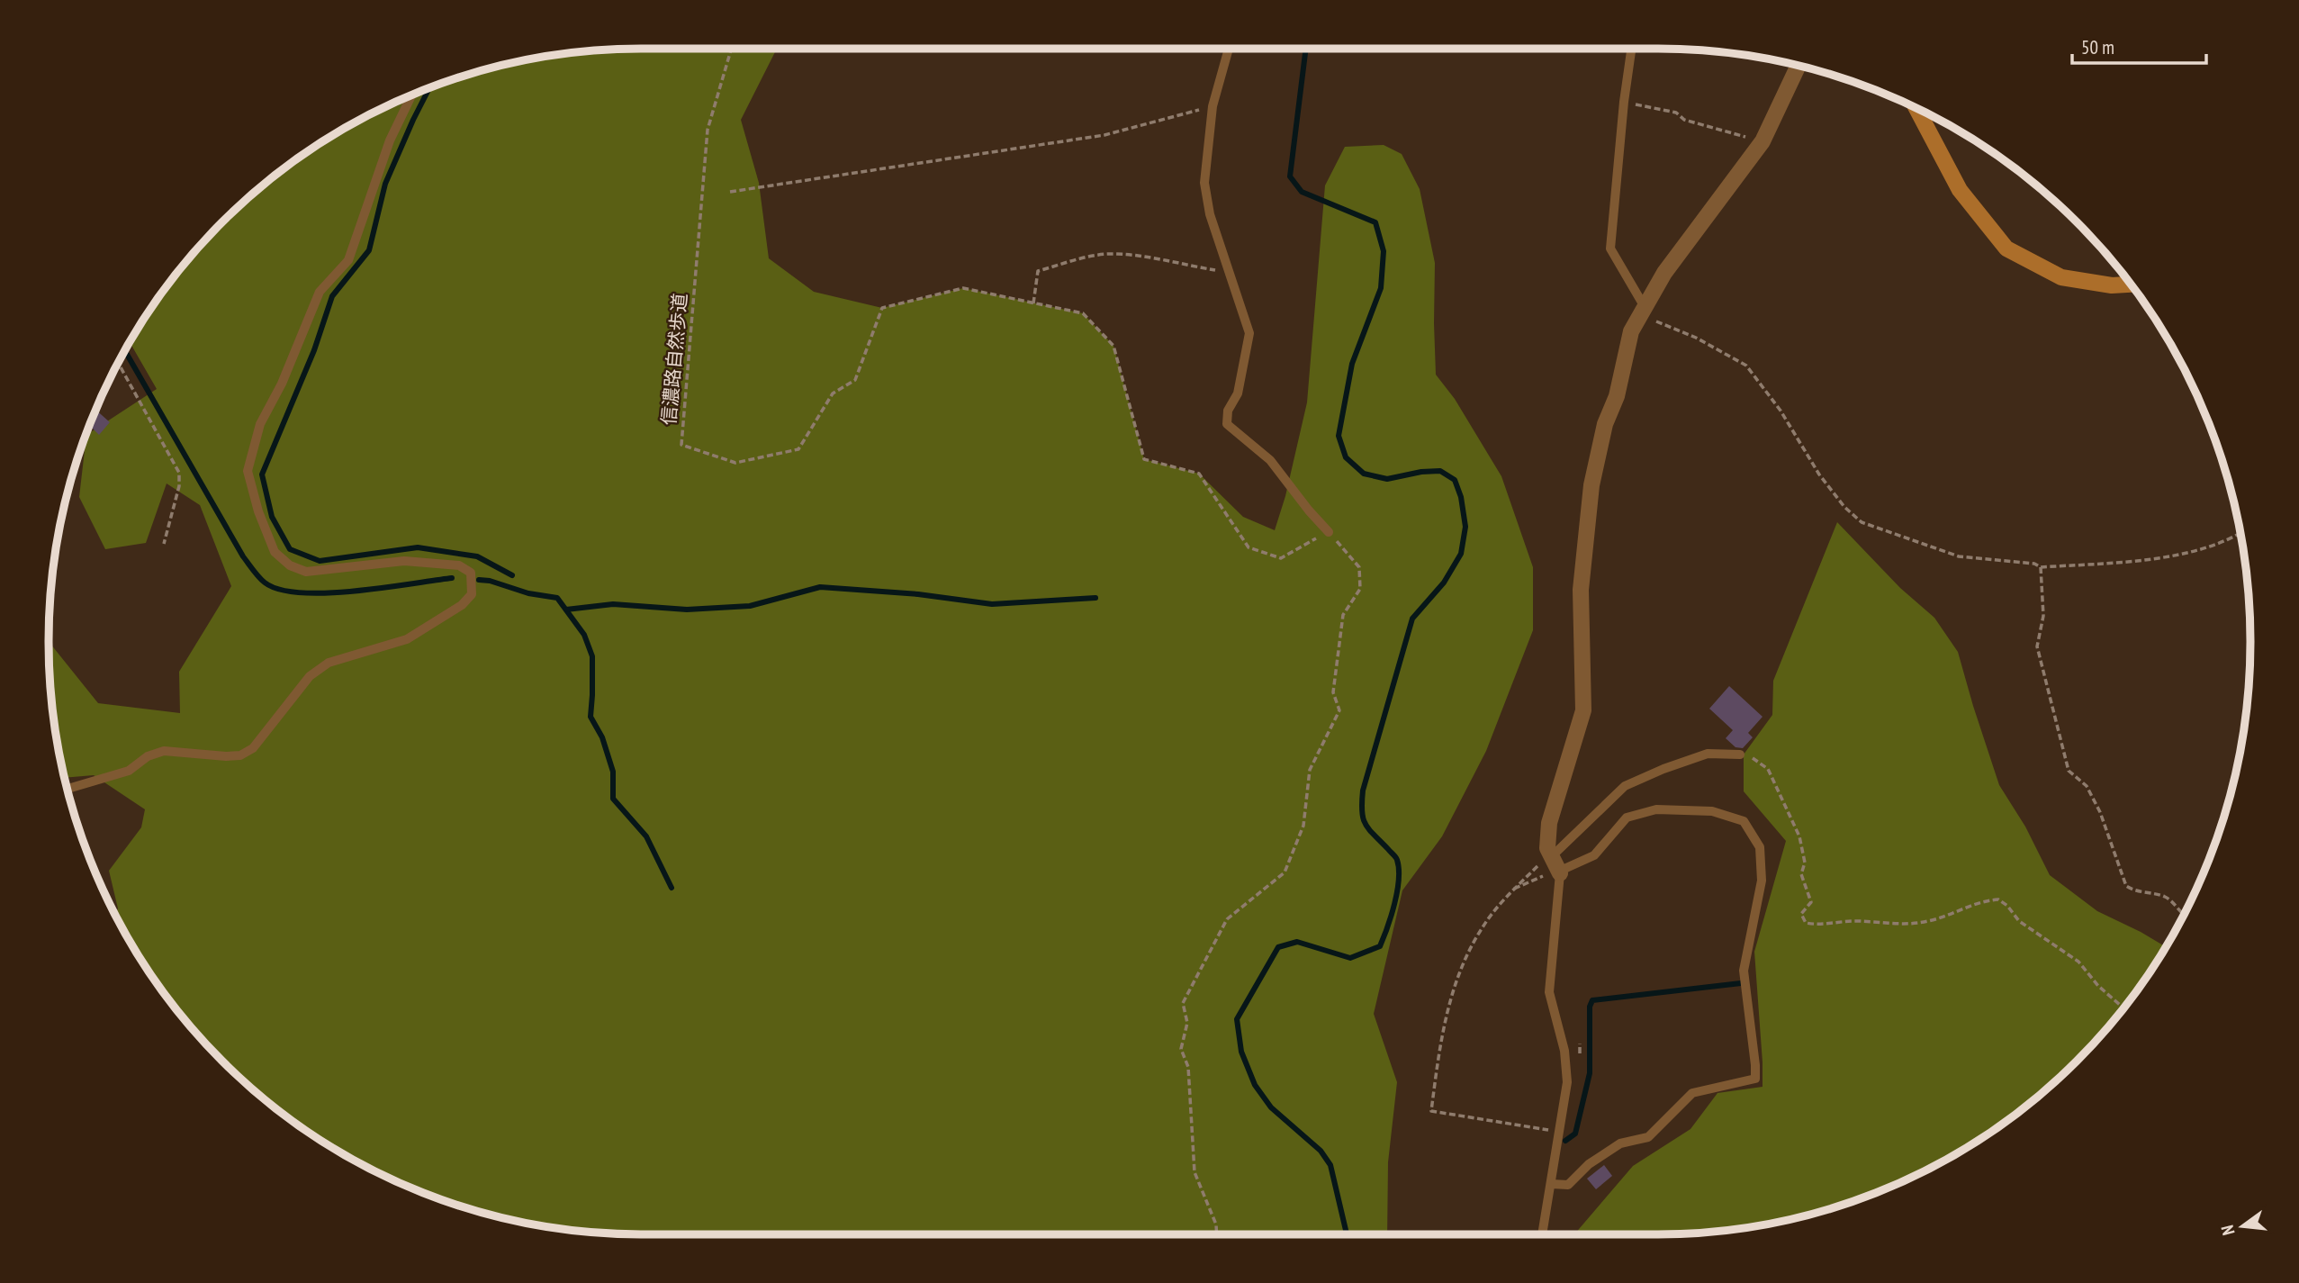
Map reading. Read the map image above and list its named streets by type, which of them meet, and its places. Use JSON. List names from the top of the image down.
{
  "streets": {
    "path": ["信濃路自然歩道"]
  },
  "scale_bar": "50 m",
  "north": "left"
}
